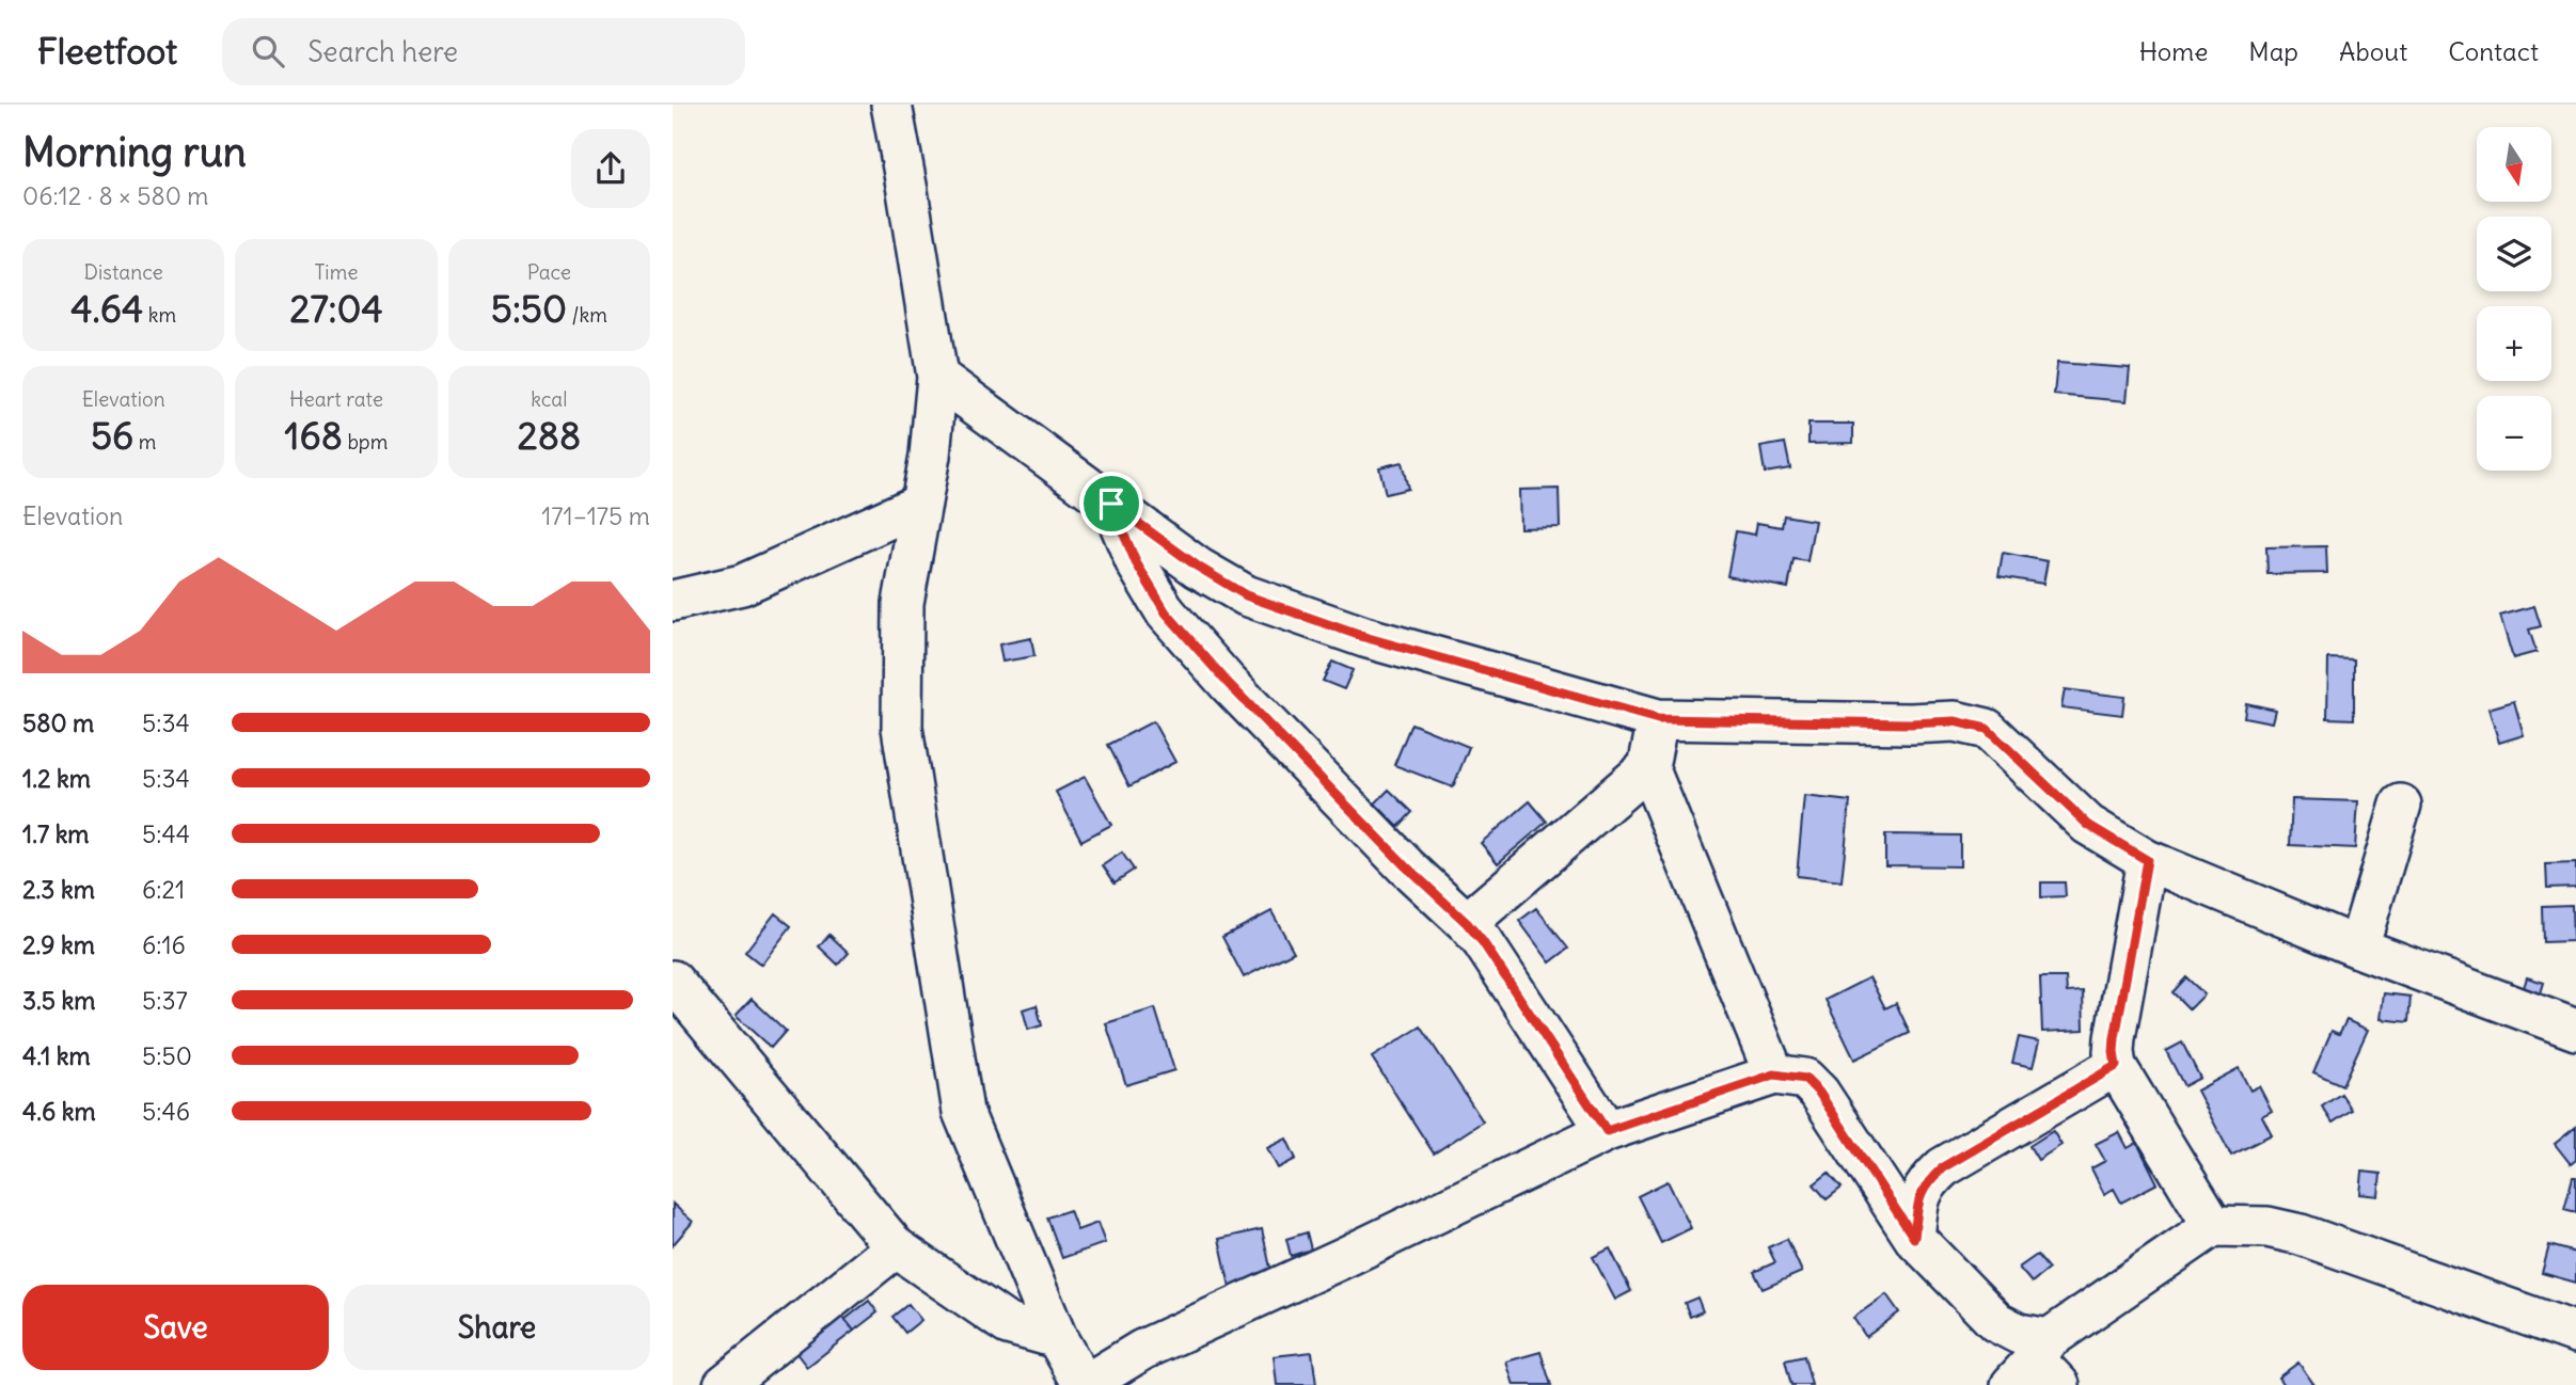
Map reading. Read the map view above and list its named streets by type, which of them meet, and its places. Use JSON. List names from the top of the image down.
{
  "north": "bottom",
  "page": {
    "header": "Fleetfoot",
    "search": "Search here",
    "nav": [
      "Home",
      "Map",
      "About",
      "Contact"
    ],
    "heading": ["Morning run", "06:12 · 8 × 580 m"],
    "map_buttons": ["+", "−"],
    "stats": [
      ["Distance", "4.64 km"],
      ["Time", "27:04"],
      ["Pace", "5:50 /km"],
      ["Elevation", "56 m"],
      ["Heart rate", "168 bpm"],
      ["kcal", "288"]
    ],
    "chart": ["Elevation", "171–175 m"],
    "list": [
      {
        "name": "580 m",
        "note": "5:34"
      },
      {
        "name": "1.2 km",
        "note": "5:34"
      },
      {
        "name": "1.7 km",
        "note": "5:44"
      },
      {
        "name": "2.3 km",
        "note": "6:21"
      },
      {
        "name": "2.9 km",
        "note": "6:16"
      },
      {
        "name": "3.5 km",
        "note": "5:37"
      },
      {
        "name": "4.1 km",
        "note": "5:50"
      },
      {
        "name": "4.6 km",
        "note": "5:46"
      }
    ],
    "buttons": ["Save", "Share"]
  }
}
